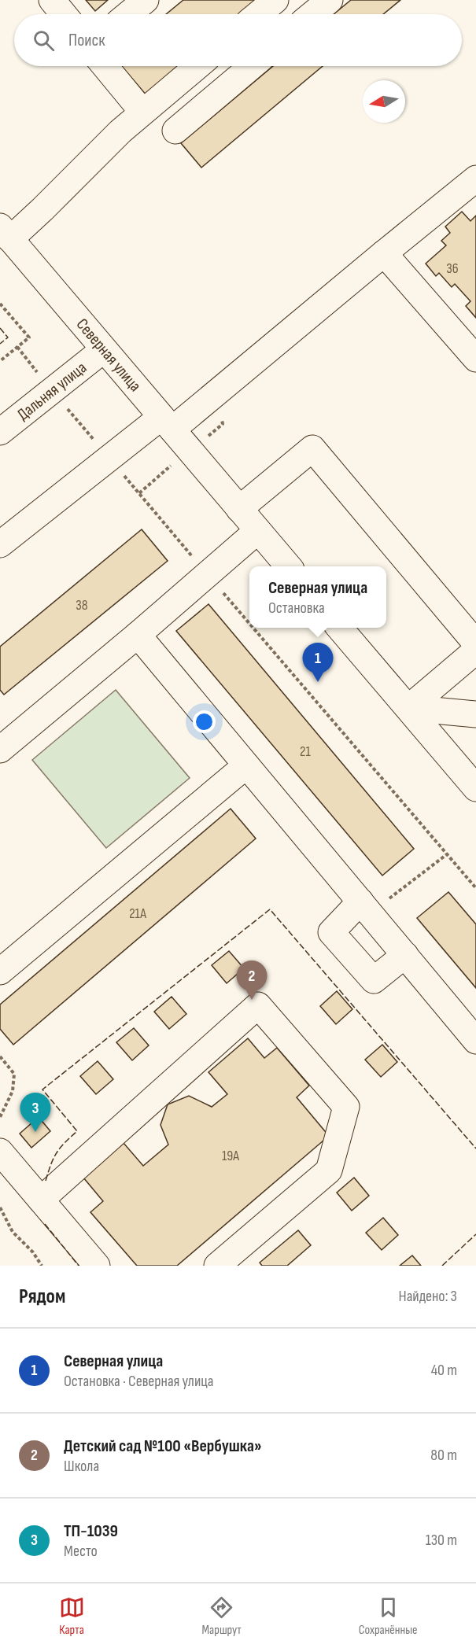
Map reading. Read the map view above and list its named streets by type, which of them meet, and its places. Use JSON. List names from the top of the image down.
{
  "streets": {
    "street": ["Северная улица", "Дальняя улица"]
  },
  "crossings": [
    ["Северная улица", "Дальняя улица"]
  ],
  "house_numbers": [
    "36",
    "38",
    "21",
    "21А",
    "19А"
  ],
  "north": "left",
  "page": {
    "search": "Поиск",
    "popup": ["Северная улица", "Остановка"],
    "pins": ["1", "2", "3"],
    "heading": ["Рядом", "Найдено: 3"],
    "list": [
      {
        "mark": "1",
        "name": "Северная улица",
        "note": "Остановка · Северная улица",
        "value": "40 m"
      },
      {
        "mark": "2",
        "name": "Детский сад №100 «Вербушка»",
        "note": "Школа",
        "value": "80 m"
      },
      {
        "mark": "3",
        "name": "ТП-1039",
        "note": "Место",
        "value": "130 m"
      }
    ],
    "nav": ["Карта", "Маршрут", "Сохранённые"]
  }
}
